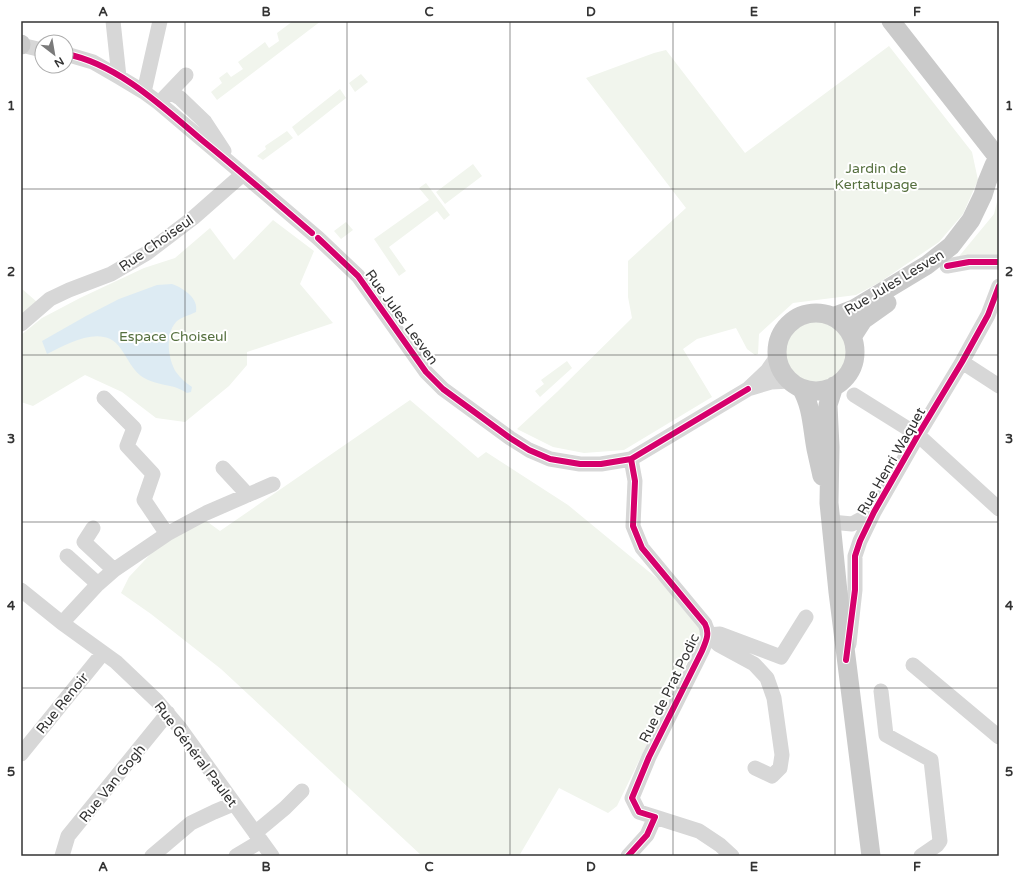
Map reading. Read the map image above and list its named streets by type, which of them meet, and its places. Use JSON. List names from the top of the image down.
{
  "streets": {
    "main road": ["Rue Jules Lesven"],
    "street": [
      "Rue Choiseul",
      "Rue Henri Waquet",
      "Rue de Prat Podic",
      "Rue Renoir",
      "Rue Général Paulet",
      "Rue Van Gogh"
    ]
  },
  "crossings": [
    ["Rue Choiseul", "Rue Jules Lesven"],
    ["Rue Jules Lesven", "Rue de Prat Podic"],
    ["Rue Renoir", "Rue Général Paulet"],
    ["Rue Général Paulet", "Rue Van Gogh"]
  ],
  "parks": ["Jardin de Kertatupage", "Espace Choiseul"],
  "north": "bottom right",
  "grid": {
    "columns": [
      "A",
      "B",
      "C",
      "D",
      "E",
      "F"
    ],
    "rows": [
      "1",
      "2",
      "3",
      "4",
      "5"
    ]
  }
}
